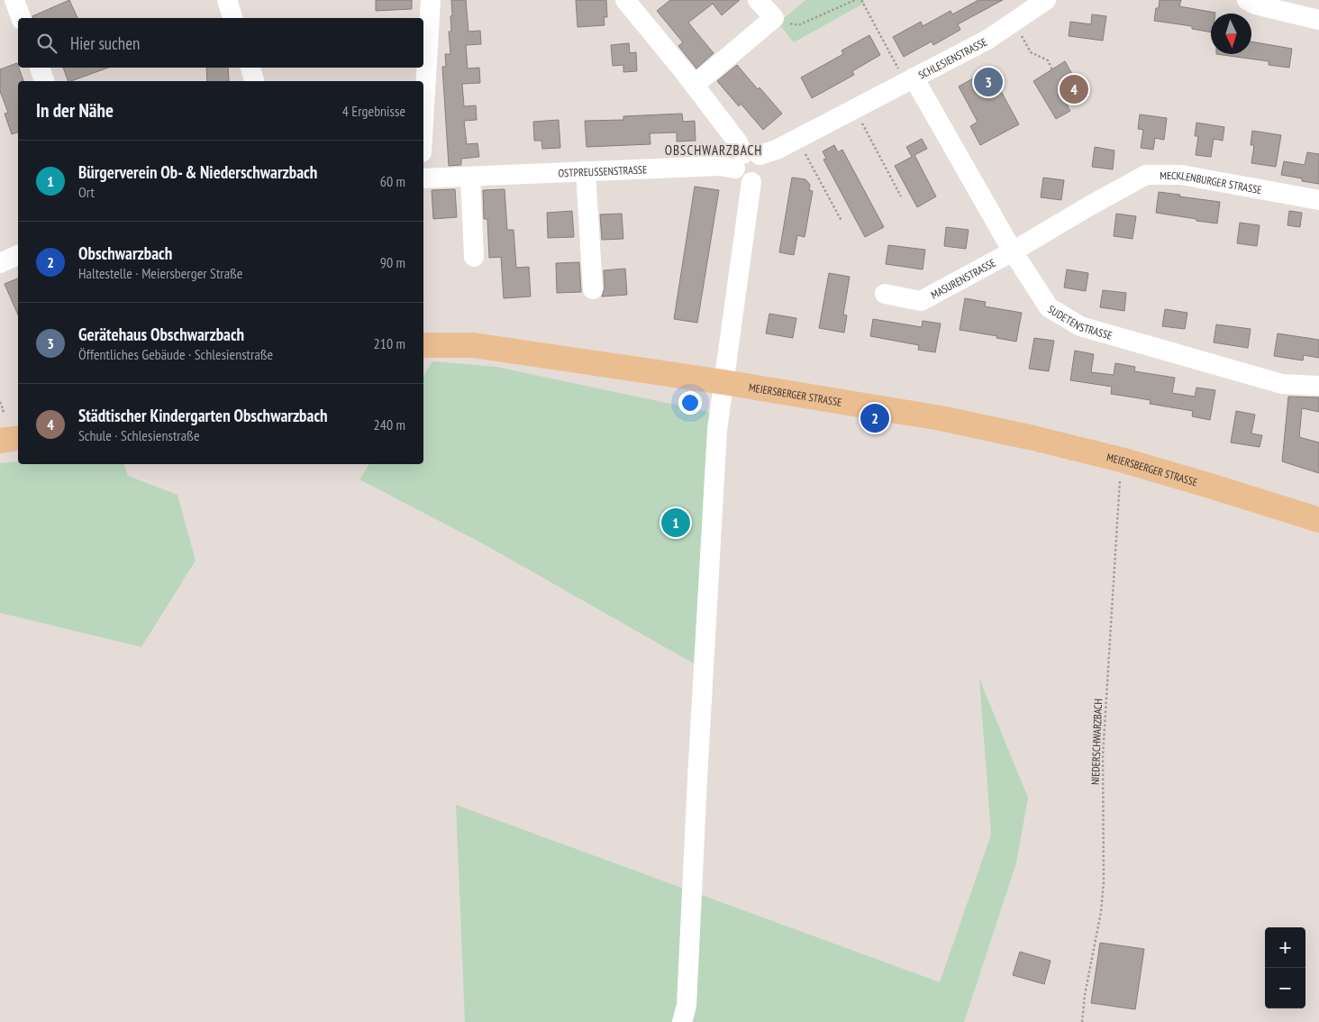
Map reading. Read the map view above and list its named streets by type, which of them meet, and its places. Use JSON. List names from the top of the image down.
{
  "streets": {
    "main road": ["MEIERSBERGER STRASSE"],
    "street": [
      "SCHLESIENSTRASSE",
      "OSTPREUSSENSTRASSE",
      "MECKLENBURGER STRASSE",
      "MASURENSTRASSE",
      "SUDETENSTRASSE"
    ],
    "path": ["NIEDERSCHWARZBACH"]
  },
  "crossings": [
    ["SCHLESIENSTRASSE", "OSTPREUSSENSTRASSE"],
    ["SCHLESIENSTRASSE", "SUDETENSTRASSE"],
    ["MECKLENBURGER STRASSE", "MASURENSTRASSE"],
    ["MECKLENBURGER STRASSE", "SUDETENSTRASSE"],
    ["MASURENSTRASSE", "SUDETENSTRASSE"],
    ["MEIERSBERGER STRASSE", "NIEDERSCHWARZBACH"]
  ],
  "districts": ["OBSCHWARZBACH"],
  "north": "bottom",
  "page": {
    "search": "Hier suchen",
    "pins": [
      "3",
      "4",
      "2",
      "1"
    ],
    "heading": ["In der Nähe", "4 Ergebnisse"],
    "list": [
      {
        "mark": "1",
        "name": "Bürgerverein Ob- & Niederschwarzbach",
        "note": "Ort",
        "value": "60 m"
      },
      {
        "mark": "2",
        "name": "Obschwarzbach",
        "note": "Haltestelle · Meiersberger Straße",
        "value": "90 m"
      },
      {
        "mark": "3",
        "name": "Gerätehaus Obschwarzbach",
        "note": "Öffentliches Gebäude · Schlesienstraße",
        "value": "210 m"
      },
      {
        "mark": "4",
        "name": "Städtischer Kindergarten Obschwarzbach",
        "note": "Schule · Schlesienstraße",
        "value": "240 m"
      }
    ],
    "map_buttons": ["+", "−"]
  }
}
